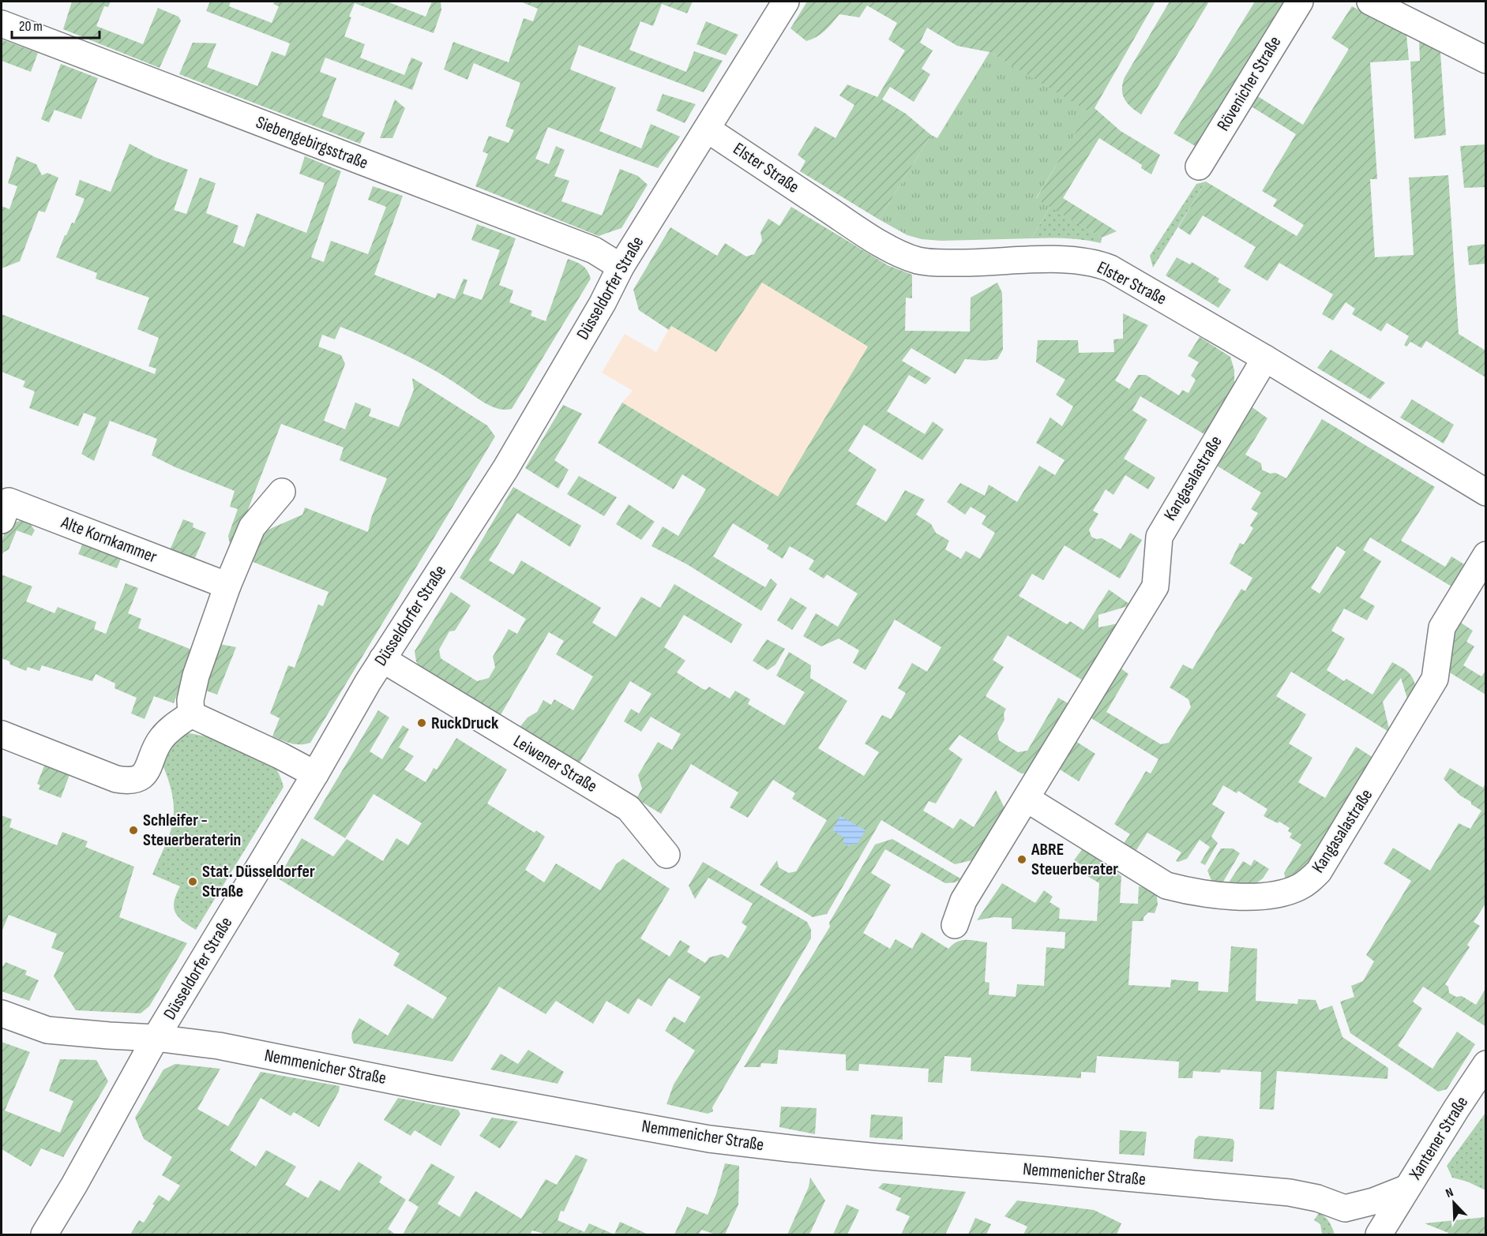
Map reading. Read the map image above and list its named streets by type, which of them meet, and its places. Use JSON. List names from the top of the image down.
{
  "streets": {
    "street": [
      "Rövenicher Straße",
      "Siebengebirgsstraße",
      "Elster Straße",
      "Düsseldorfer Straße",
      "Kangasalastraße",
      "Alte Kornkammer",
      "Leiwener Straße",
      "Nemmenicher Straße",
      "Xantener Straße"
    ]
  },
  "crossings": [
    ["Siebengebirgsstraße", "Düsseldorfer Straße"],
    ["Elster Straße", "Düsseldorfer Straße"],
    ["Elster Straße", "Kangasalastraße"],
    ["Düsseldorfer Straße", "Leiwener Straße"],
    ["Düsseldorfer Straße", "Nemmenicher Straße"],
    ["Nemmenicher Straße", "Xantener Straße"]
  ],
  "places": [
    "RuckDruck",
    "Schleifer - Steuerberaterin",
    "ABRE Steuerberater",
    "Stat. Düsseldorfer Straße"
  ],
  "scale_bar": "20 m",
  "north": "top left"
}
